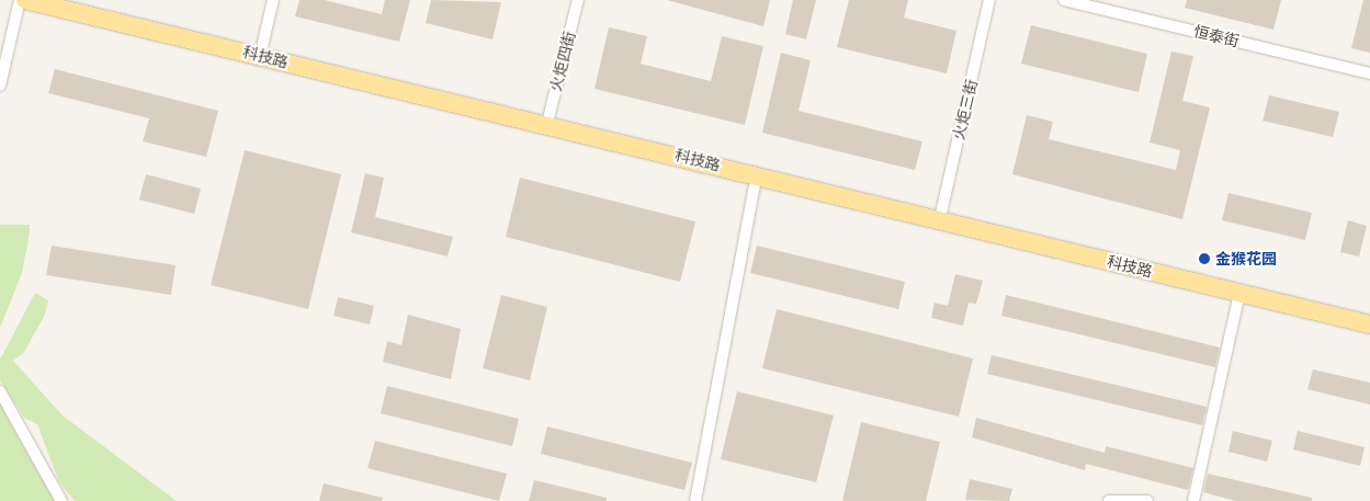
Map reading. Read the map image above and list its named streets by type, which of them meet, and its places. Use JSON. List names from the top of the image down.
{
  "streets": {
    "main road": ["科技路"],
    "street": ["恒泰街", "火炬四街", "火炬三街"]
  },
  "crossings": [
    ["科技路", "火炬四街"],
    ["科技路", "火炬三街"]
  ],
  "places": ["金猴花园"]
}
